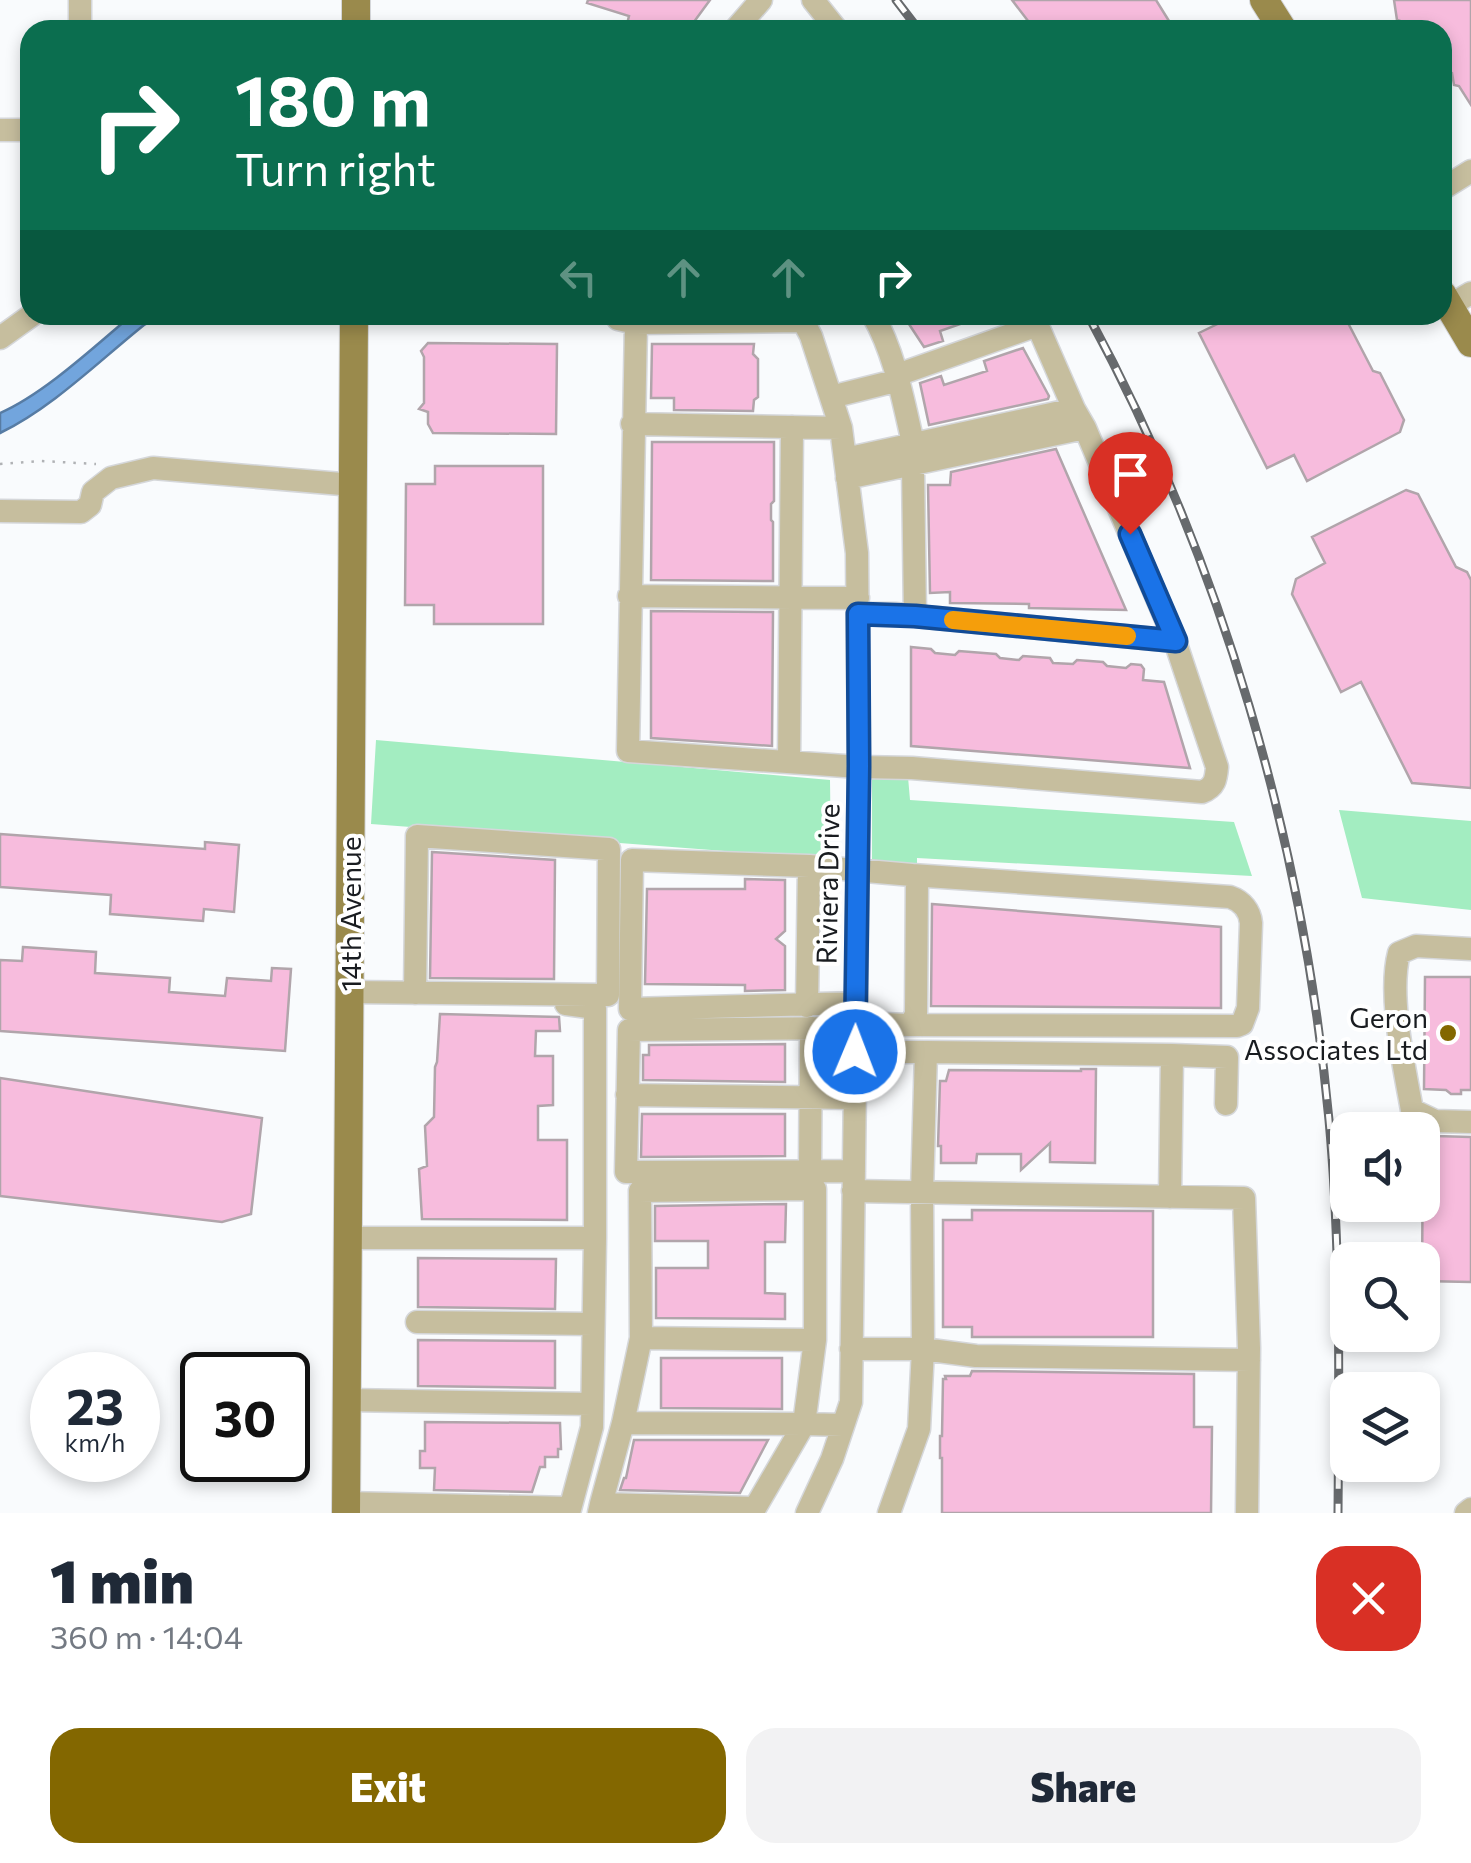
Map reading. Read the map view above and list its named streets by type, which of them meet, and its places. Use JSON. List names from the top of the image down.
{
  "streets": {
    "main road": ["14th Avenue"],
    "street": ["Riviera Drive"]
  },
  "places": ["Geron Associates Ltd"],
  "page": {
    "turn": ["180 m", "Turn right"],
    "speed": "23 km/h",
    "limit": "30",
    "heading": ["1 min", "360 m · 14:04"],
    "buttons": ["Exit", "Share"]
  }
}
